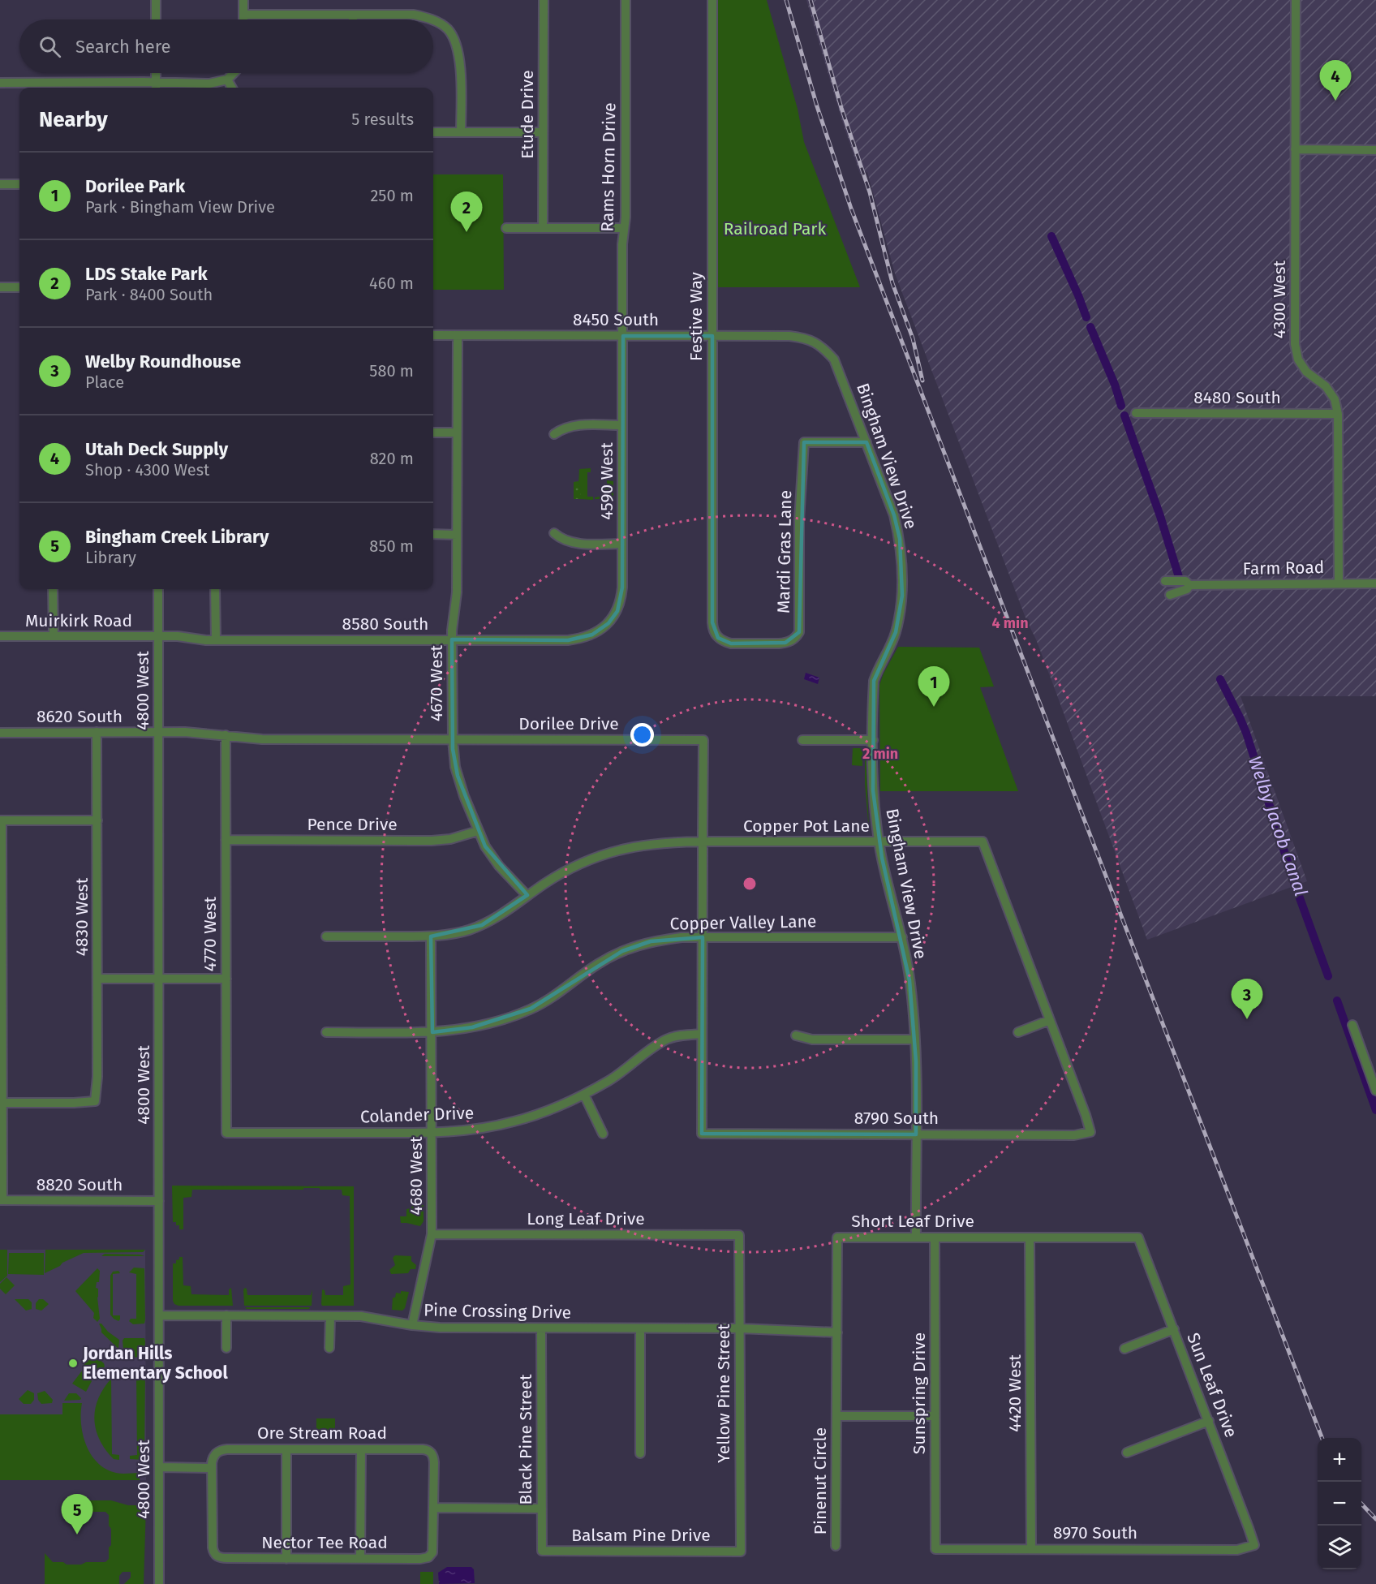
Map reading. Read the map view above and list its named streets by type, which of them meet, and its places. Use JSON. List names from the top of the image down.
{
  "streets": {
    "street": [
      "Etude Drive",
      "Rams Horn Drive",
      "4300 West",
      "Festive Way",
      "8450 South",
      "8480 South",
      "Bingham View Drive",
      "4590 West",
      "Mardi Gras Lane",
      "Farm Road",
      "Muirkirk Road",
      "8580 South",
      "4670 West",
      "4800 West",
      "8620 South",
      "Dorilee Drive",
      "Pence Drive",
      "Copper Pot Lane",
      "4830 West",
      "Copper Valley Lane",
      "4770 West",
      "Colander Drive",
      "8790 South",
      "4680 West",
      "8820 South",
      "Long Leaf Drive",
      "Short Leaf Drive",
      "Pine Crossing Drive",
      "Sun Leaf Drive",
      "Yellow Pine Street",
      "Sunspring Drive",
      "4420 West",
      "Ore Stream Road",
      "Black Pine Street",
      "Pinenut Circle",
      "8970 South",
      "Balsam Pine Drive",
      "Nector Tee Road"
    ]
  },
  "crossings": [
    ["Rams Horn Drive", "8450 South"],
    ["Rams Horn Drive", "4590 West"],
    ["4300 West", "8480 South"],
    ["4300 West", "Farm Road"],
    ["Festive Way", "8450 South"],
    ["Festive Way", "Mardi Gras Lane"],
    ["8450 South", "Bingham View Drive"],
    ["8450 South", "4590 West"],
    ["8450 South", "4670 West"],
    ["Bingham View Drive", "Mardi Gras Lane"],
    ["Bingham View Drive", "Copper Pot Lane"],
    ["Bingham View Drive", "Copper Valley Lane"],
    ["Bingham View Drive", "8790 South"],
    ["Bingham View Drive", "Short Leaf Drive"],
    ["4590 West", "8580 South"],
    ["Muirkirk Road", "8580 South"],
    ["Muirkirk Road", "4800 West"],
    ["8580 South", "4670 West"],
    ["8580 South", "4800 West"],
    ["4670 West", "Dorilee Drive"],
    ["4670 West", "Pence Drive"],
    ["4670 West", "Copper Pot Lane"],
    ["4800 West", "8620 South"],
    ["4800 West", "Dorilee Drive"],
    ["4800 West", "8820 South"],
    ["4800 West", "Pine Crossing Drive"],
    ["8620 South", "Dorilee Drive"],
    ["8620 South", "4830 West"],
    ["Dorilee Drive", "Copper Pot Lane"],
    ["Dorilee Drive", "Copper Valley Lane"],
    ["Dorilee Drive", "4770 West"],
    ["Dorilee Drive", "Colander Drive"],
    ["Dorilee Drive", "8790 South"],
    ["Pence Drive", "4770 West"],
    ["Copper Pot Lane", "8790 South"],
    ["Copper Pot Lane", "4680 West"],
    ["Copper Valley Lane", "4680 West"],
    ["4770 West", "Colander Drive"],
    ["Colander Drive", "4680 West"],
    ["4680 West", "Long Leaf Drive"],
    ["4680 West", "Pine Crossing Drive"],
    ["Long Leaf Drive", "Yellow Pine Street"],
    ["Short Leaf Drive", "Pine Crossing Drive"],
    ["Short Leaf Drive", "Sun Leaf Drive"],
    ["Short Leaf Drive", "Sunspring Drive"],
    ["Short Leaf Drive", "4420 West"],
    ["Short Leaf Drive", "Pinenut Circle"],
    ["Pine Crossing Drive", "Yellow Pine Street"],
    ["Pine Crossing Drive", "Black Pine Street"],
    ["Sun Leaf Drive", "8970 South"],
    ["Yellow Pine Street", "Balsam Pine Drive"],
    ["Sunspring Drive", "8970 South"],
    ["4420 West", "8970 South"],
    ["Ore Stream Road", "Nector Tee Road"],
    ["Black Pine Street", "Balsam Pine Drive"]
  ],
  "water": ["Welby Jacob Canal"],
  "parks": ["Railroad Park"],
  "places": ["Jordan Hills Elementary School"],
  "page": {
    "search": "Search here",
    "pins": [
      "4",
      "2",
      "1",
      "3",
      "5"
    ],
    "heading": ["Nearby", "5 results"],
    "list": [
      {
        "mark": "1",
        "name": "Dorilee Park",
        "note": "Park · Bingham View Drive",
        "value": "250 m"
      },
      {
        "mark": "2",
        "name": "LDS Stake Park",
        "note": "Park · 8400 South",
        "value": "460 m"
      },
      {
        "mark": "3",
        "name": "Welby Roundhouse",
        "note": "Place",
        "value": "580 m"
      },
      {
        "mark": "4",
        "name": "Utah Deck Supply",
        "note": "Shop · 4300 West",
        "value": "820 m"
      },
      {
        "mark": "5",
        "name": "Bingham Creek Library",
        "note": "Library",
        "value": "850 m"
      }
    ],
    "map_buttons": ["+", "−"]
  },
  "rings": ["4 min", "2 min"]
}
